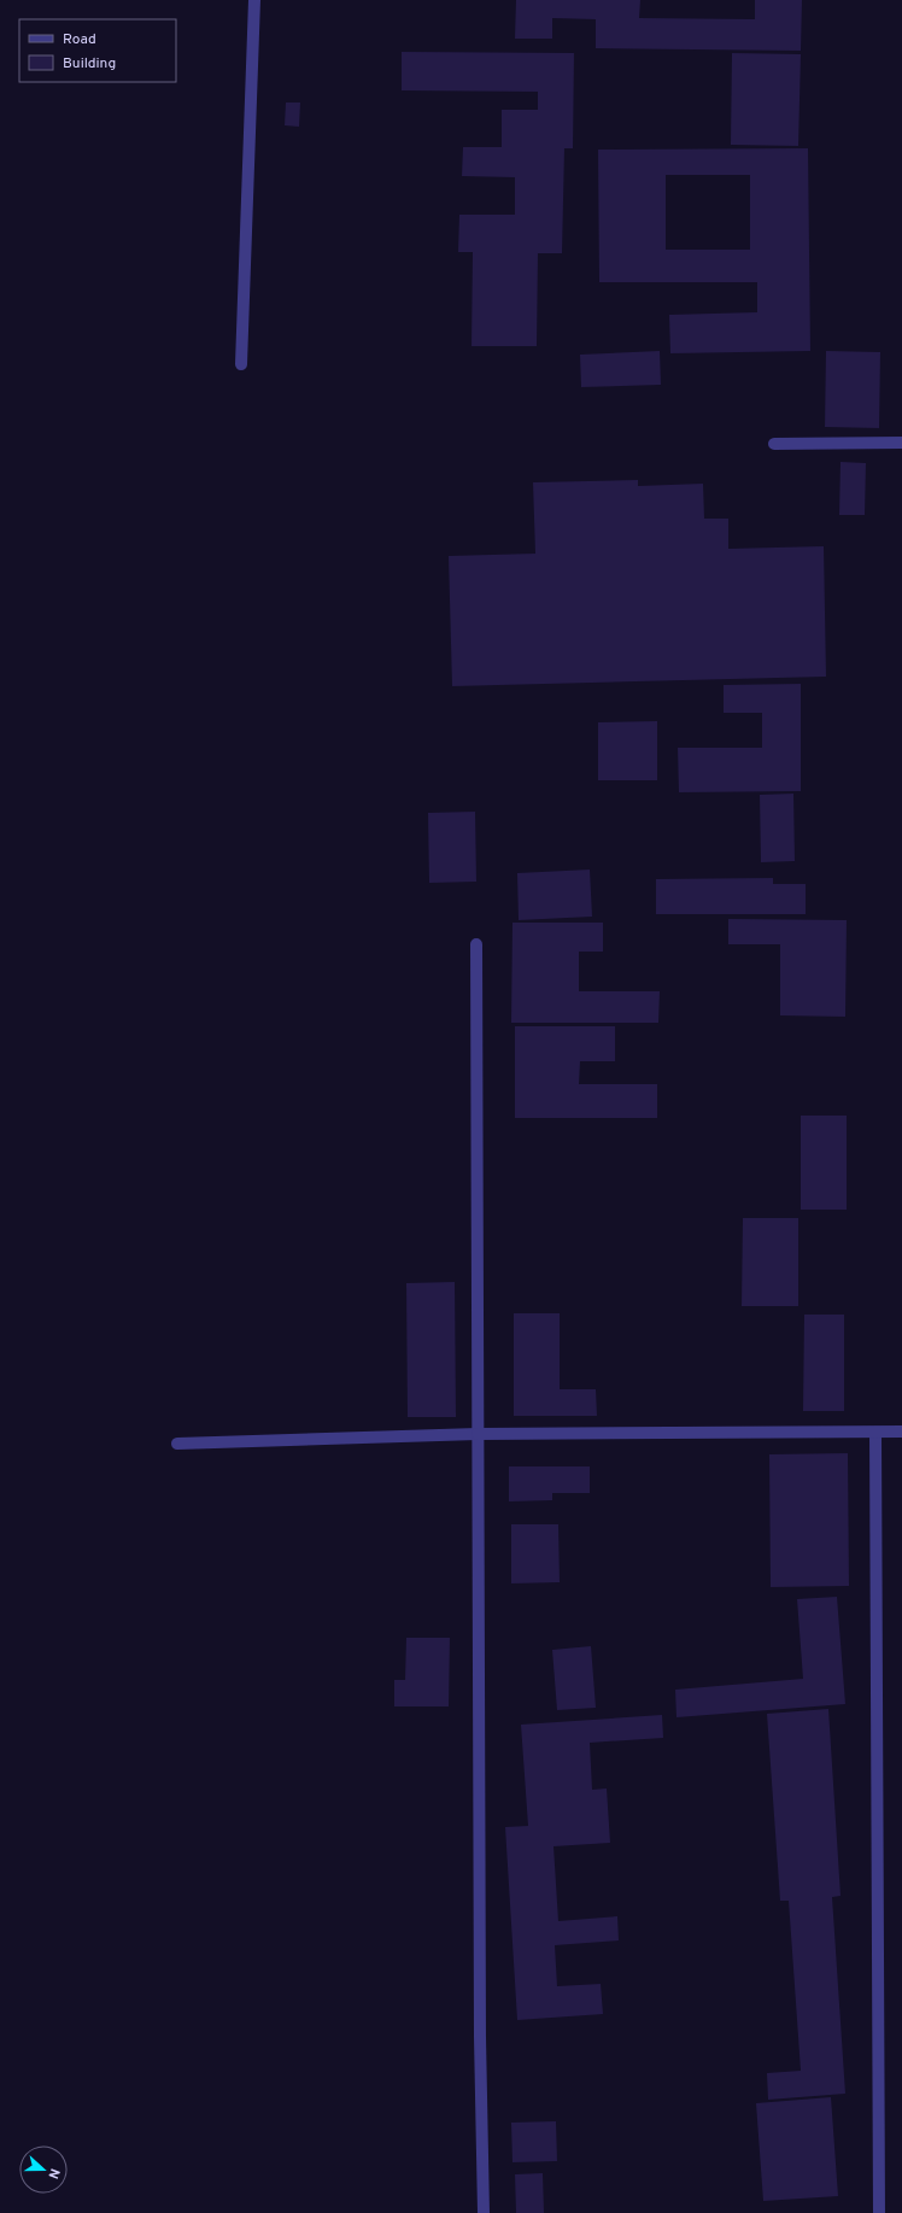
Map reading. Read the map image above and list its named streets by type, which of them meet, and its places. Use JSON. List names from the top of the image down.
{
  "legend": ["Road", "Building"],
  "north": "right"
}
